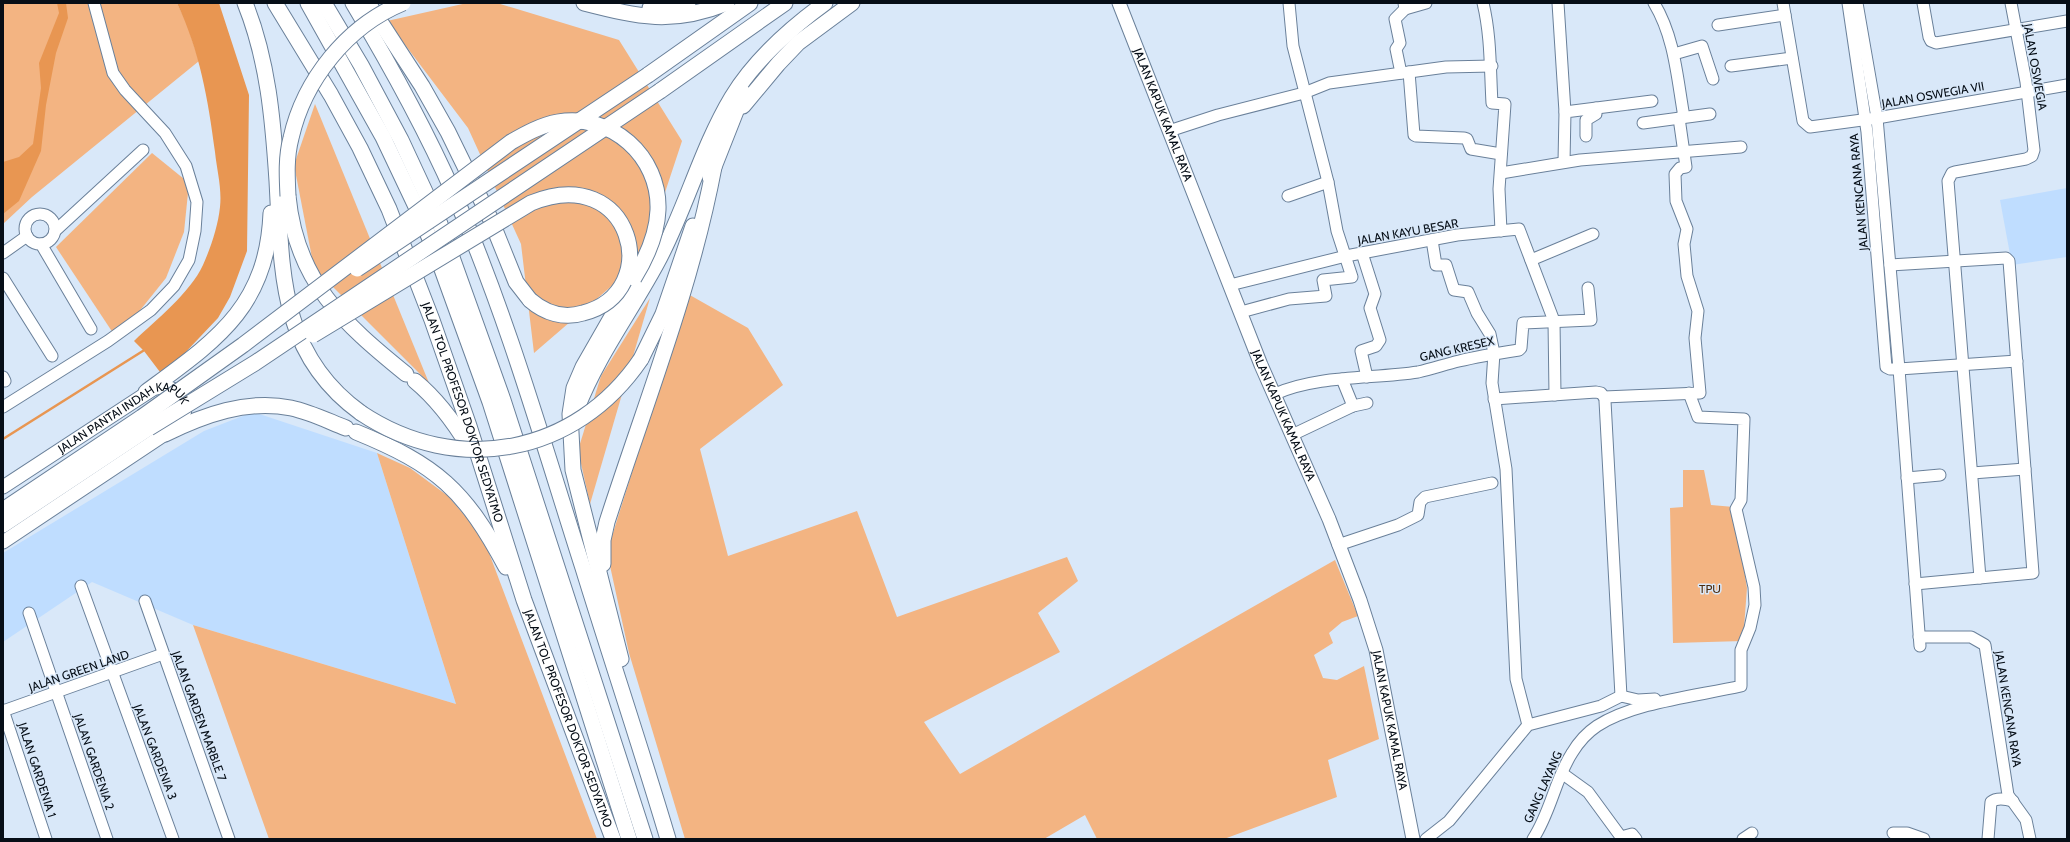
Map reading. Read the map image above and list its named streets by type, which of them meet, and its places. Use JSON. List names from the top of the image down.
{
  "streets": {
    "highway": ["JALAN TOL PROFESOR DOKTOR SEDYATMO"],
    "main road": ["JALAN KAPUK KAMAL RAYA", "JALAN PANTAI INDAH KAPUK"],
    "street": [
      "JALAN OSWEGIA",
      "JALAN OSWEGIA VII",
      "JALAN KENCANA RAYA",
      "JALAN KAYU BESAR",
      "GANG KRESEX",
      "JALAN GREEN LAND",
      "JALAN GARDEN MARBLE 7",
      "JALAN GARDENIA 3",
      "JALAN GARDENIA 2",
      "JALAN GARDENIA 1",
      "GANG LAYANG"
    ]
  },
  "crossings": [
    ["JALAN OSWEGIA", "JALAN OSWEGIA VII"],
    ["JALAN OSWEGIA VII", "JALAN KENCANA RAYA"],
    ["JALAN KAPUK KAMAL RAYA", "GANG KRESEX"],
    ["JALAN GREEN LAND", "JALAN GARDEN MARBLE 7"],
    ["JALAN GREEN LAND", "JALAN GARDENIA 3"],
    ["JALAN GREEN LAND", "JALAN GARDENIA 2"],
    ["JALAN GREEN LAND", "JALAN GARDENIA 1"]
  ],
  "parks": ["TPU"]
}
